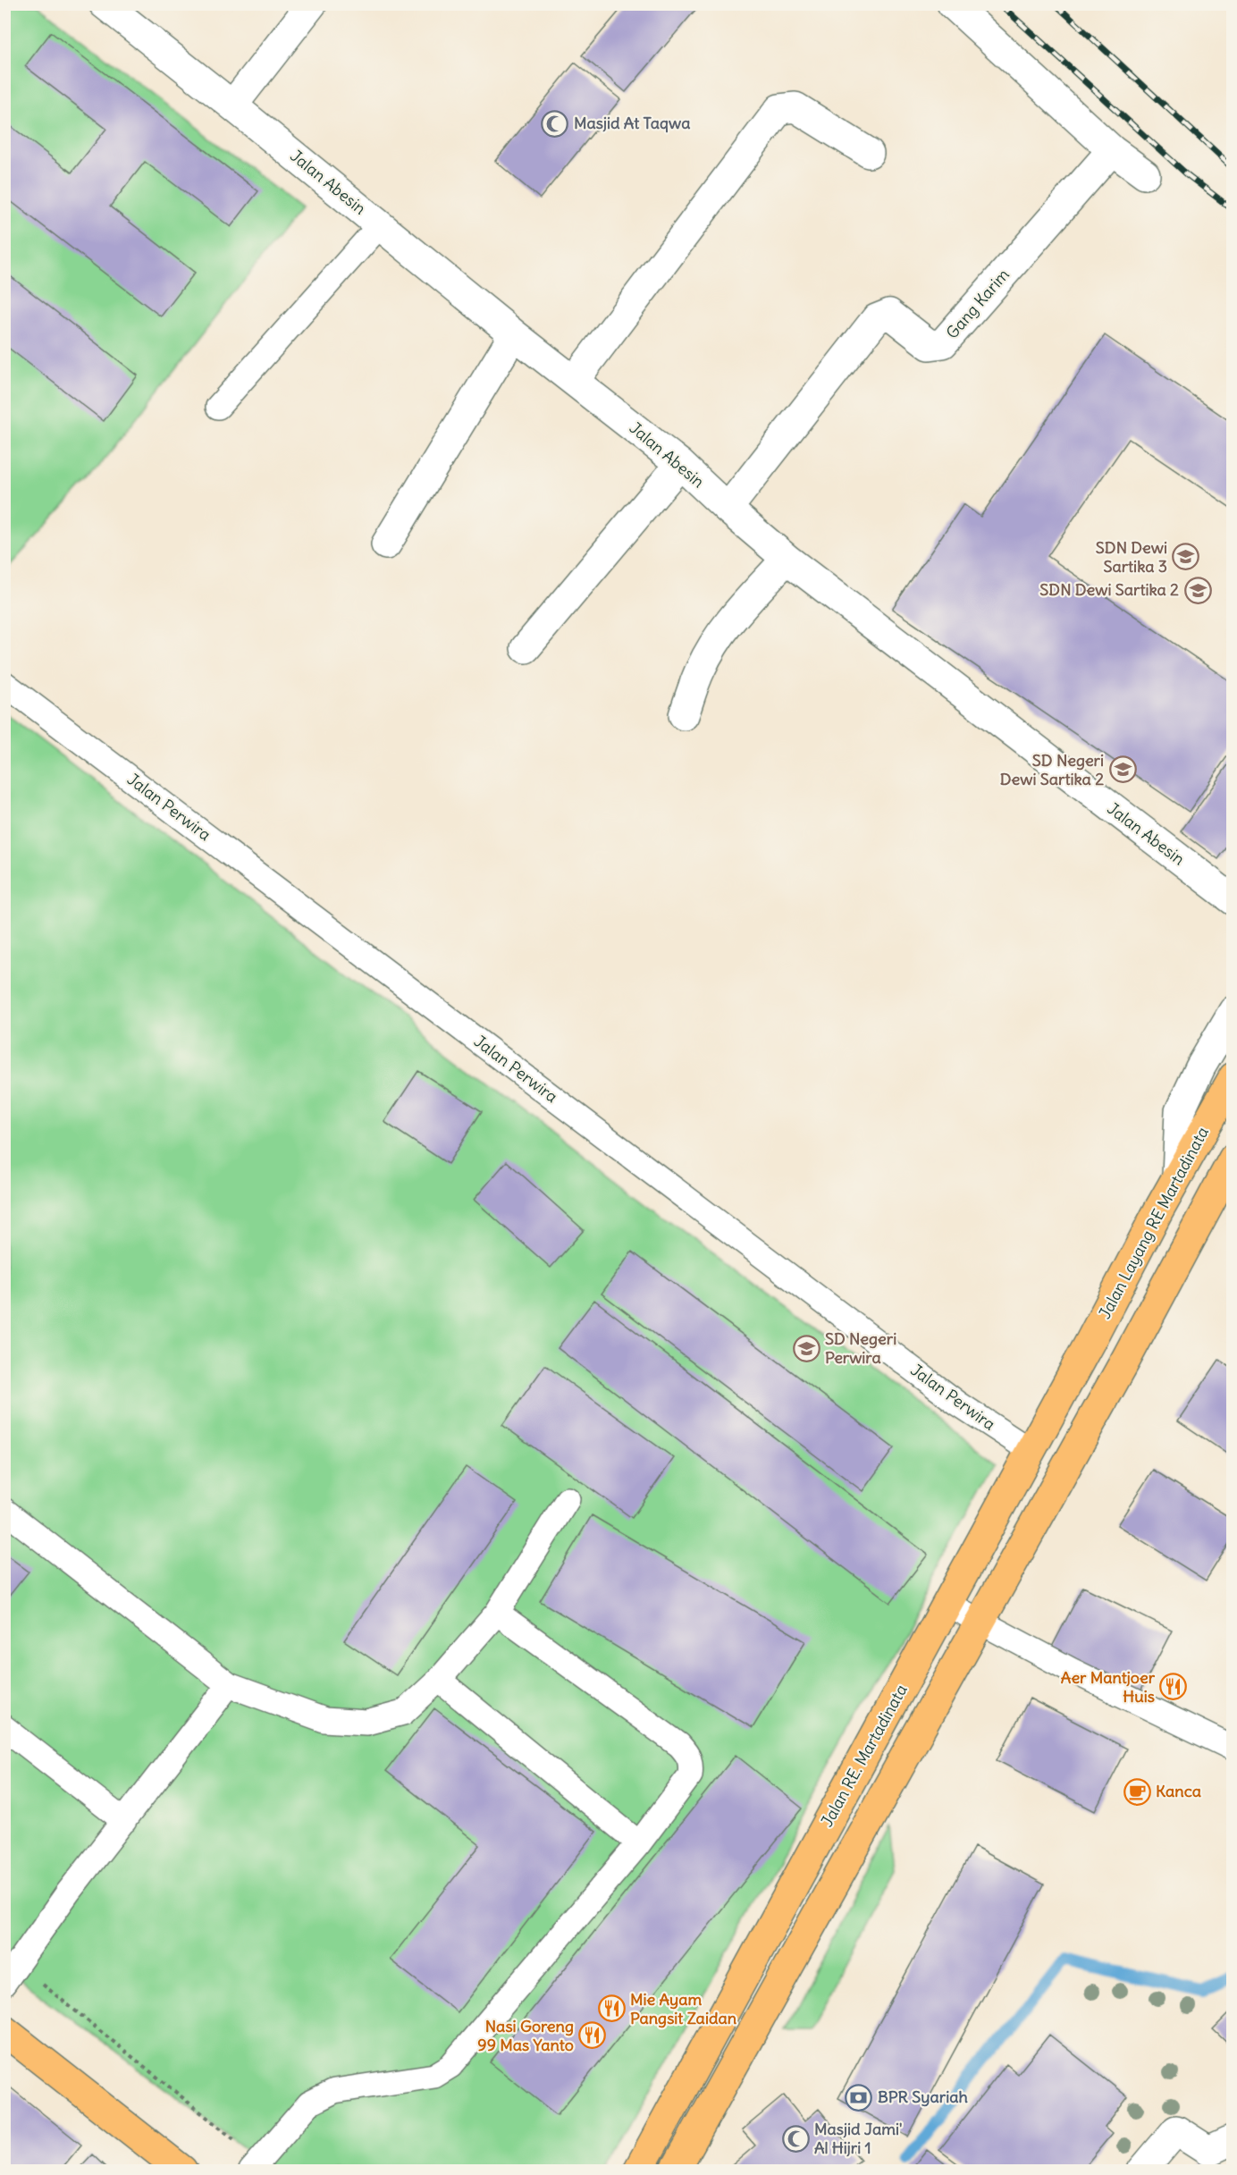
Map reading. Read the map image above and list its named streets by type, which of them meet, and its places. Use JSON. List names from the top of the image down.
{
  "streets": {
    "main road": ["Jalan Layang RE Martadinata", "Jalan RE. Martadinata"],
    "street": ["Jalan Abesin", "Gang Karim"],
    "lane": ["Jalan Perwira"]
  },
  "crossings": [
    ["Jalan Abesin", "Gang Karim"],
    ["Jalan Perwira", "Jalan RE. Martadinata"],
    ["Jalan Layang RE Martadinata", "Jalan RE. Martadinata"]
  ],
  "places": {
    "mosque": ["Masjid At Taqwa", "Masjid Jami' Al Hijri 1"],
    "school or university": [
      "SDN Dewi Sartika 3",
      "SDN Dewi Sartika 2",
      "SD Negeri Dewi Sartika 2",
      "SD Negeri Perwira"
    ],
    "restaurant": ["Aer Mantjoer Huis", "Mie Ayam Pangsit Zaidan", "Nasi Goreng 99 Mas Yanto"],
    "cafe": ["Kanca"],
    "bank": ["BPR Syariah"]
  }
}
